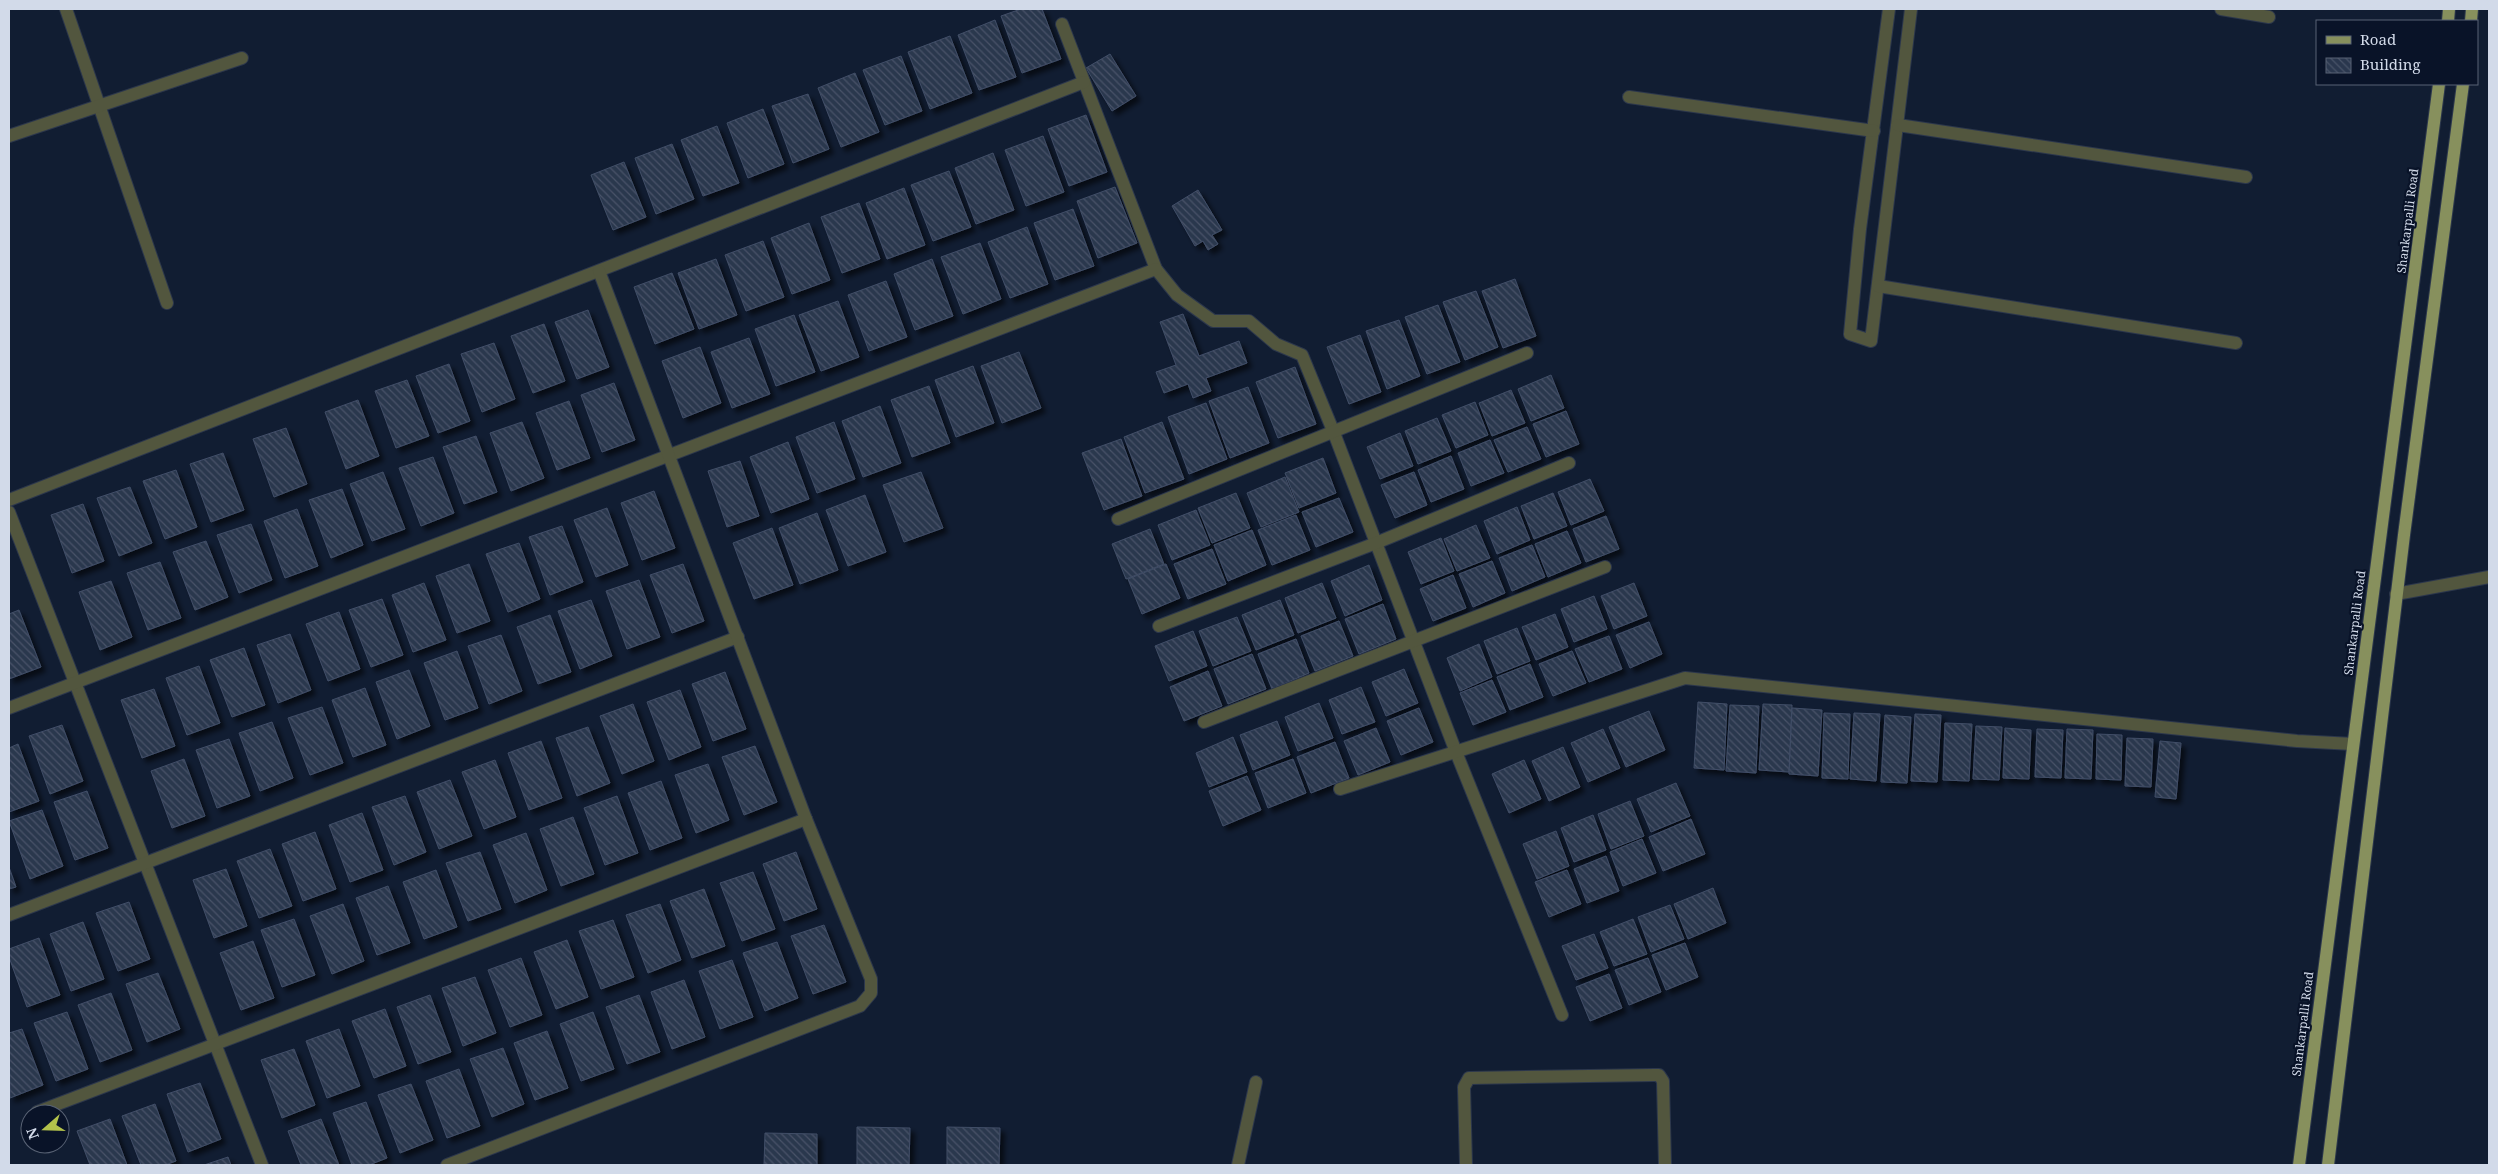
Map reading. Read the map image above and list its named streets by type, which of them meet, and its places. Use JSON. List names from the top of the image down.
{
  "streets": {
    "main road": ["Shankarpalli Road"]
  },
  "legend": ["Road", "Building"],
  "north": "left"
}
